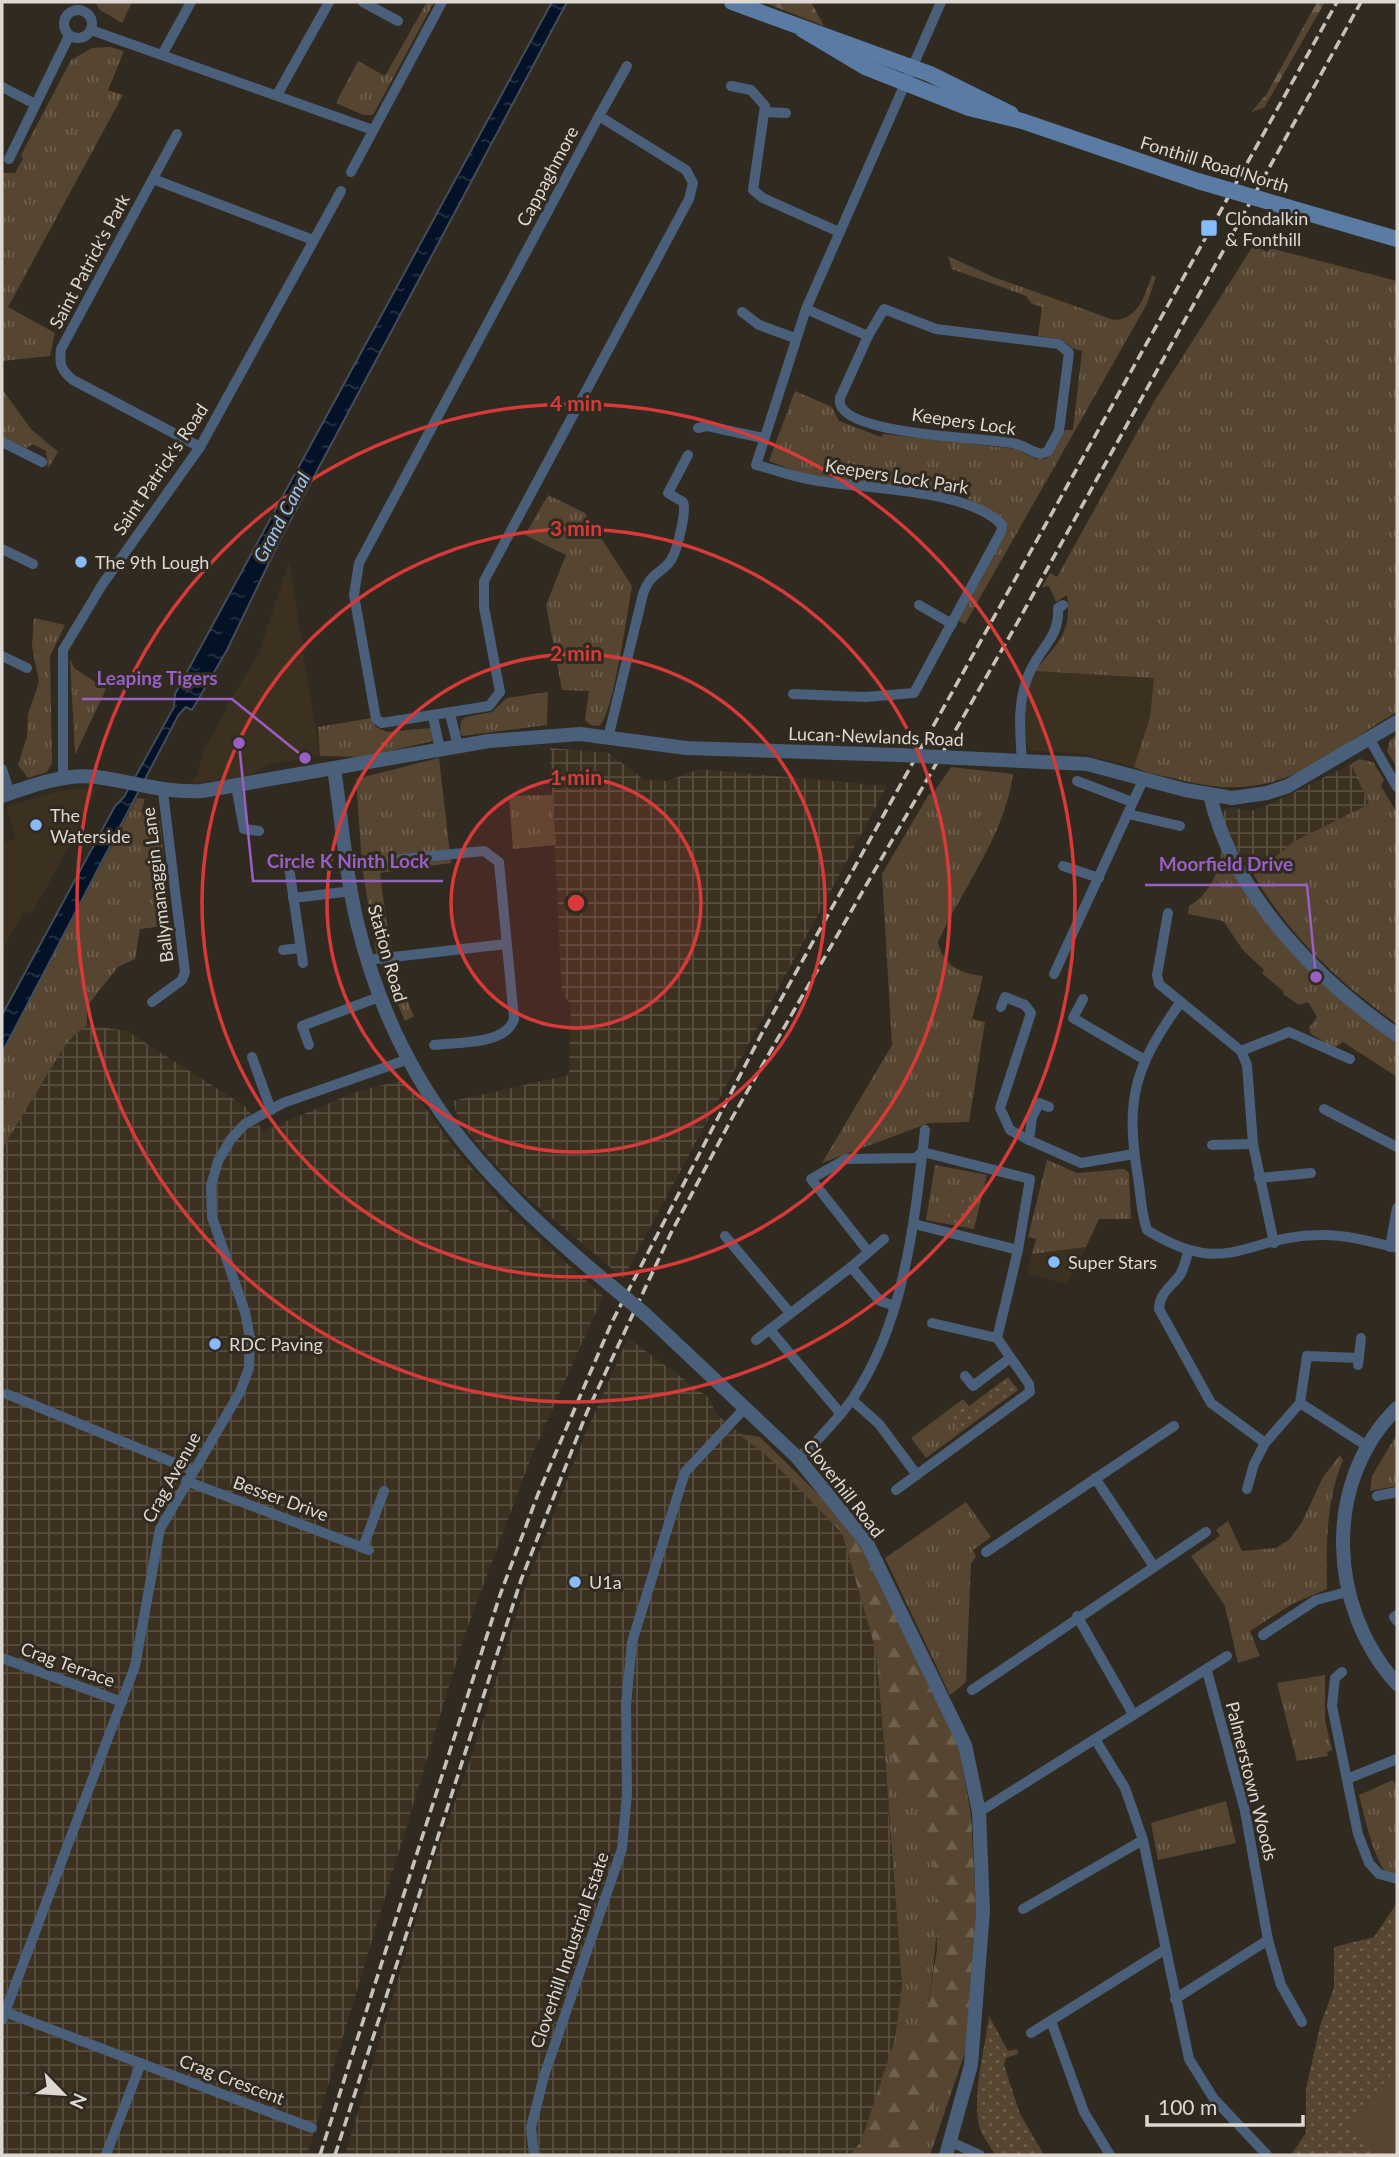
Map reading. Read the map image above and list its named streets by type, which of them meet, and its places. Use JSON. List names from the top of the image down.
{
  "streets": {
    "main road": ["Fonthill Road North"],
    "street": [
      "Cappaghmore",
      "Saint Patrick's Park",
      "Keepers Lock",
      "Saint Patrick's Road",
      "Keepers Lock Park",
      "Lucan-Newlands Road",
      "Ballymanaggin Lane",
      "Station Road",
      "Crag Avenue",
      "Cloverhill Road",
      "Besser Drive",
      "Crag Terrace",
      "Palmerstown Woods",
      "Cloverhill Industrial Estate",
      "Crag Crescent"
    ]
  },
  "crossings": [
    ["Saint Patrick's Park", "Saint Patrick's Road"],
    ["Saint Patrick's Road", "Lucan-Newlands Road"],
    ["Lucan-Newlands Road", "Ballymanaggin Lane"],
    ["Lucan-Newlands Road", "Station Road"],
    ["Station Road", "Crag Avenue"],
    ["Station Road", "Cloverhill Road"],
    ["Crag Avenue", "Cloverhill Road"],
    ["Crag Avenue", "Besser Drive"],
    ["Crag Avenue", "Crag Terrace"],
    ["Crag Avenue", "Crag Crescent"],
    ["Cloverhill Road", "Cloverhill Industrial Estate"]
  ],
  "water": ["Grand Canal"],
  "places": {
    "transit": ["Clondalkin & Fonthill"],
    "other": [
      "The 9th Lough",
      "Circle K Ninth Lock",
      "Leaping Tigers",
      "The Waterside",
      "Moorfield Drive",
      "Super Stars",
      "RDC Paving",
      "U1a"
    ]
  },
  "scale_bar": "100 m",
  "north": "bottom right",
  "rings": [
    "4 min",
    "3 min",
    "2 min",
    "1 min"
  ]
}
